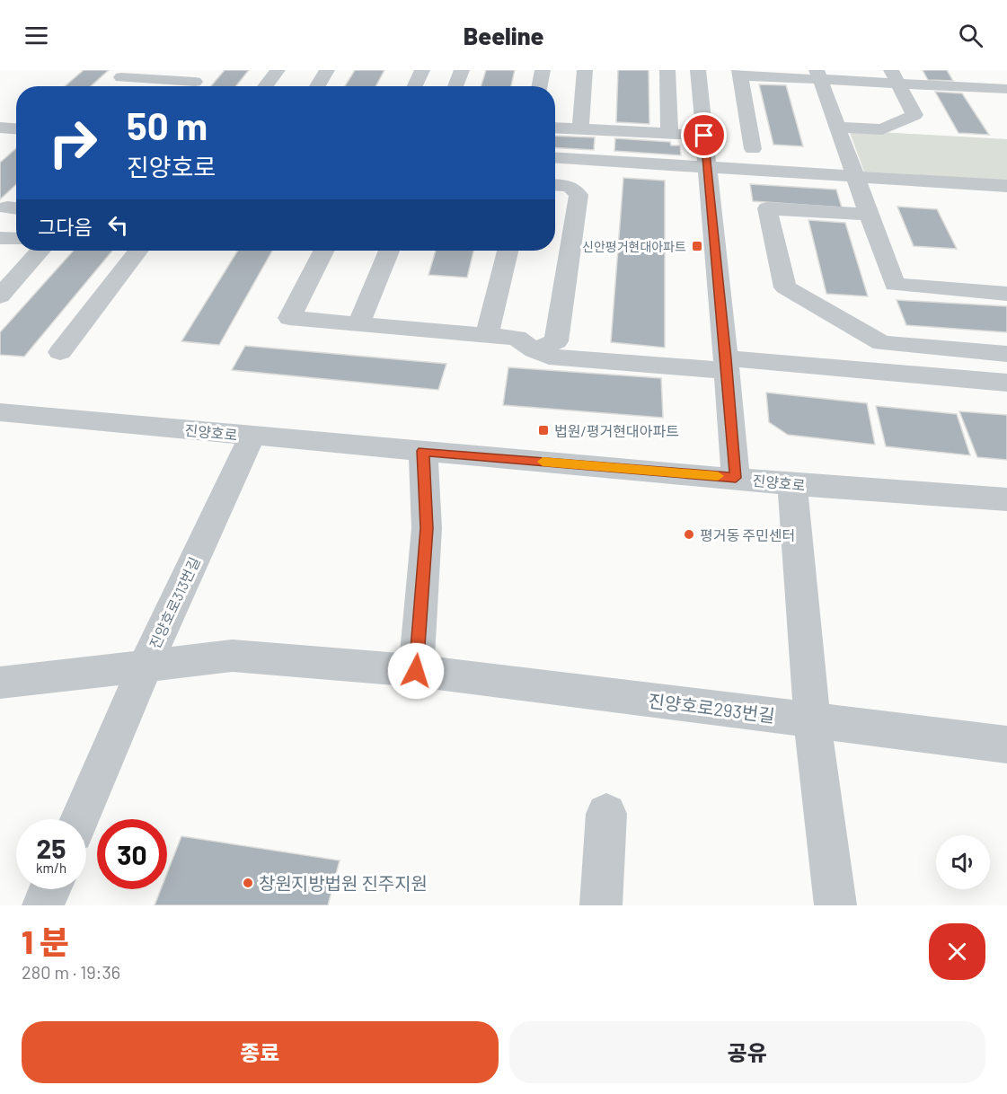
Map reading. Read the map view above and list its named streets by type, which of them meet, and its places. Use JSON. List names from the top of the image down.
{
  "streets": {
    "street": ["진양호로", "진양호로313번길", "진양호로293번길"]
  },
  "crossings": [
    ["진양호로", "진양호로313번길"],
    ["진양호로313번길", "진양호로293번길"]
  ],
  "places": {
    "transit": ["신안평거현대아파트", "법원/평거현대아파트"],
    "other": ["평거동 주민센터", "창원지방법원 진주지원"]
  },
  "page": {
    "header": "Beeline",
    "turn": ["50 m", "진양호로"],
    "then": "그다음",
    "speed": "25 km/h",
    "limit": "30",
    "heading": ["1 분", "280 m · 19:36"],
    "buttons": ["종료", "공유"]
  }
}
